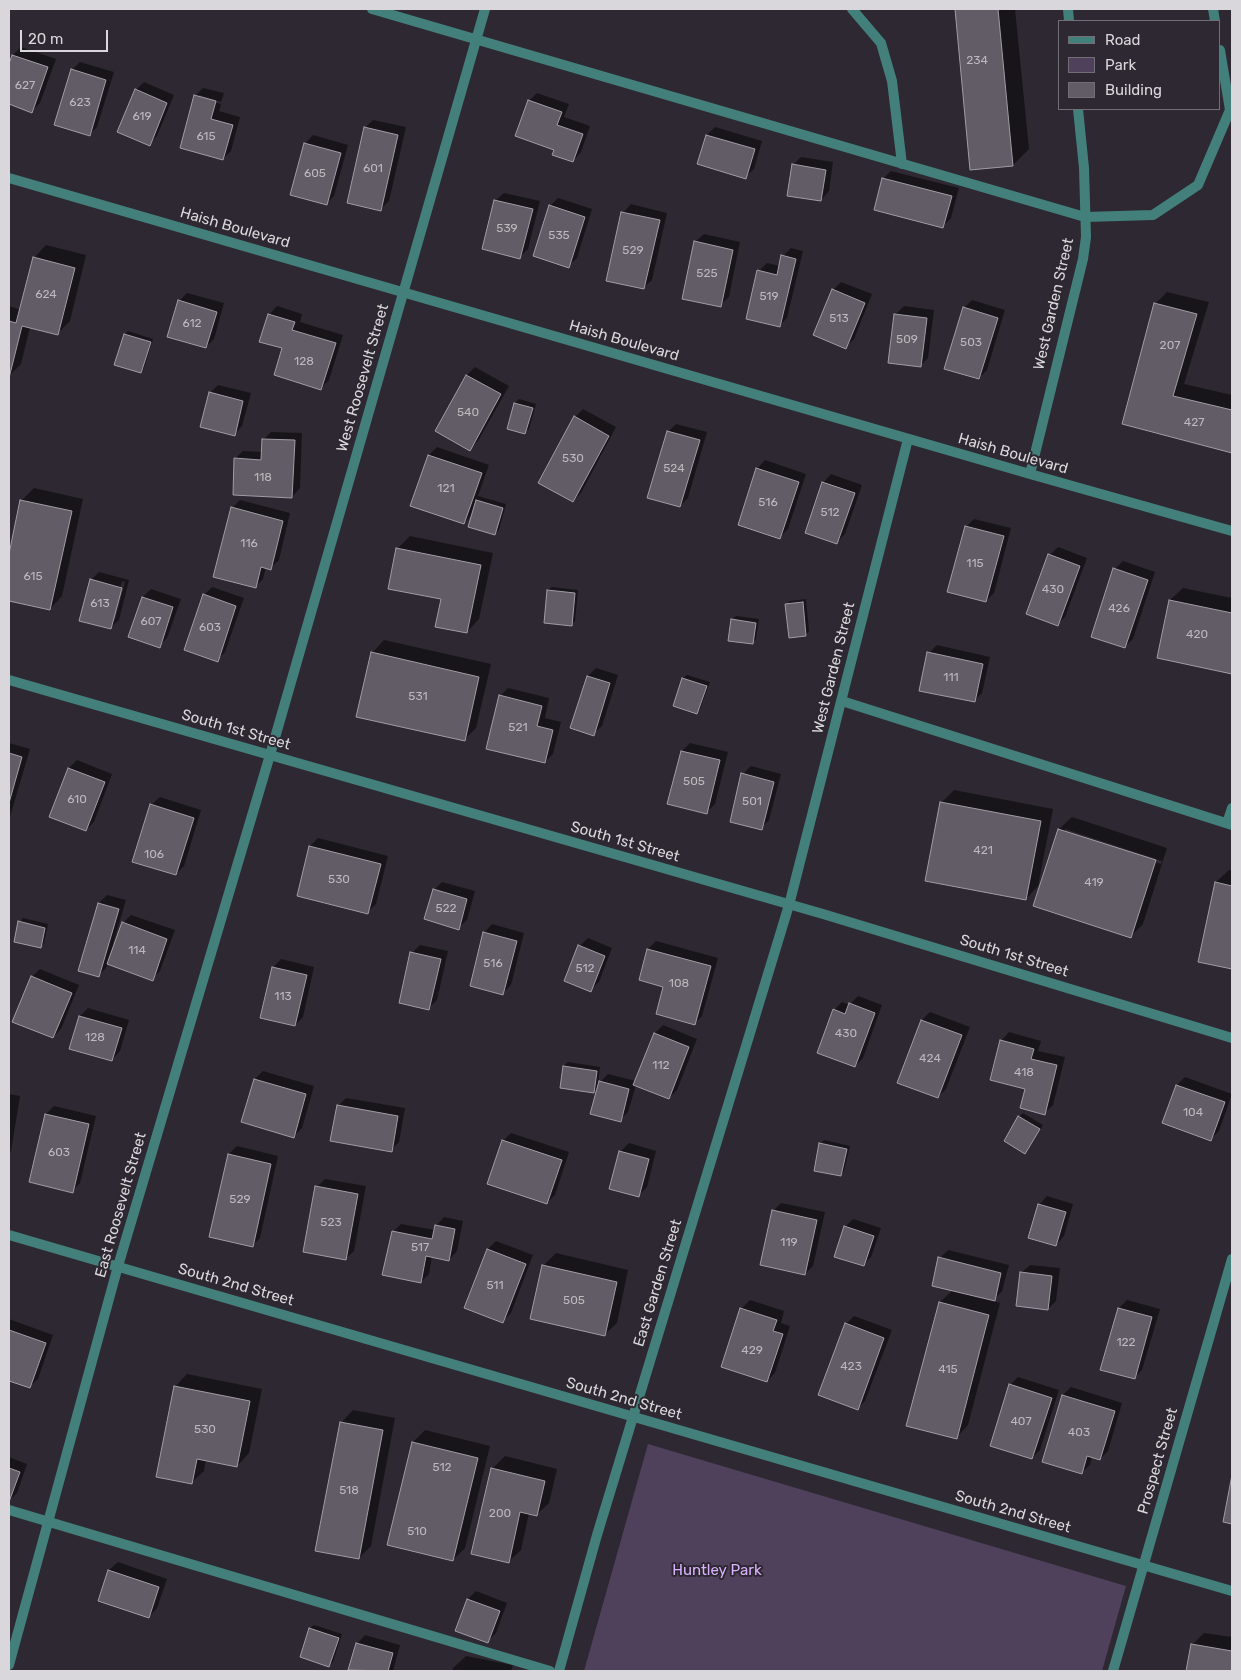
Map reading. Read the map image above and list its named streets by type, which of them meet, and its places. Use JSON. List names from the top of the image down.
{
  "streets": {
    "street": [
      "Haish Boulevard",
      "West Garden Street",
      "West Roosevelt Street",
      "South 1st Street",
      "East Roosevelt Street",
      "East Garden Street",
      "South 2nd Street",
      "Prospect Street"
    ]
  },
  "crossings": [
    ["Haish Boulevard", "West Garden Street"],
    ["Haish Boulevard", "West Roosevelt Street"],
    ["West Garden Street", "South 1st Street"],
    ["West Garden Street", "East Garden Street"],
    ["West Roosevelt Street", "South 1st Street"],
    ["West Roosevelt Street", "East Roosevelt Street"],
    ["South 1st Street", "East Roosevelt Street"],
    ["South 1st Street", "East Garden Street"],
    ["East Roosevelt Street", "South 2nd Street"],
    ["East Garden Street", "South 2nd Street"],
    ["South 2nd Street", "Prospect Street"]
  ],
  "parks": ["Huntley Park"],
  "house_numbers": [
    "234",
    "627",
    "623",
    "619",
    "615",
    "601",
    "605",
    "539",
    "535",
    "529",
    "525",
    "624",
    "519",
    "513",
    "612",
    "509",
    "503",
    "207",
    "128",
    "540",
    "427",
    "530",
    "524",
    "118",
    "121",
    "516",
    "512",
    "116",
    "115",
    "615",
    "430",
    "613",
    "426",
    "607",
    "603",
    "420",
    "111",
    "531",
    "521",
    "505",
    "610",
    "501",
    "421",
    "106",
    "530",
    "419",
    "522",
    "114",
    "516",
    "512",
    "108",
    "113",
    "430",
    "128",
    "424",
    "112",
    "418",
    "104",
    "603",
    "529",
    "523",
    "119",
    "517",
    "511",
    "505",
    "122",
    "429",
    "423",
    "415",
    "407",
    "530",
    "403",
    "512",
    "518",
    "200",
    "510"
  ],
  "legend": ["Road", "Park", "Building"],
  "scale_bar": "20 m"
}
